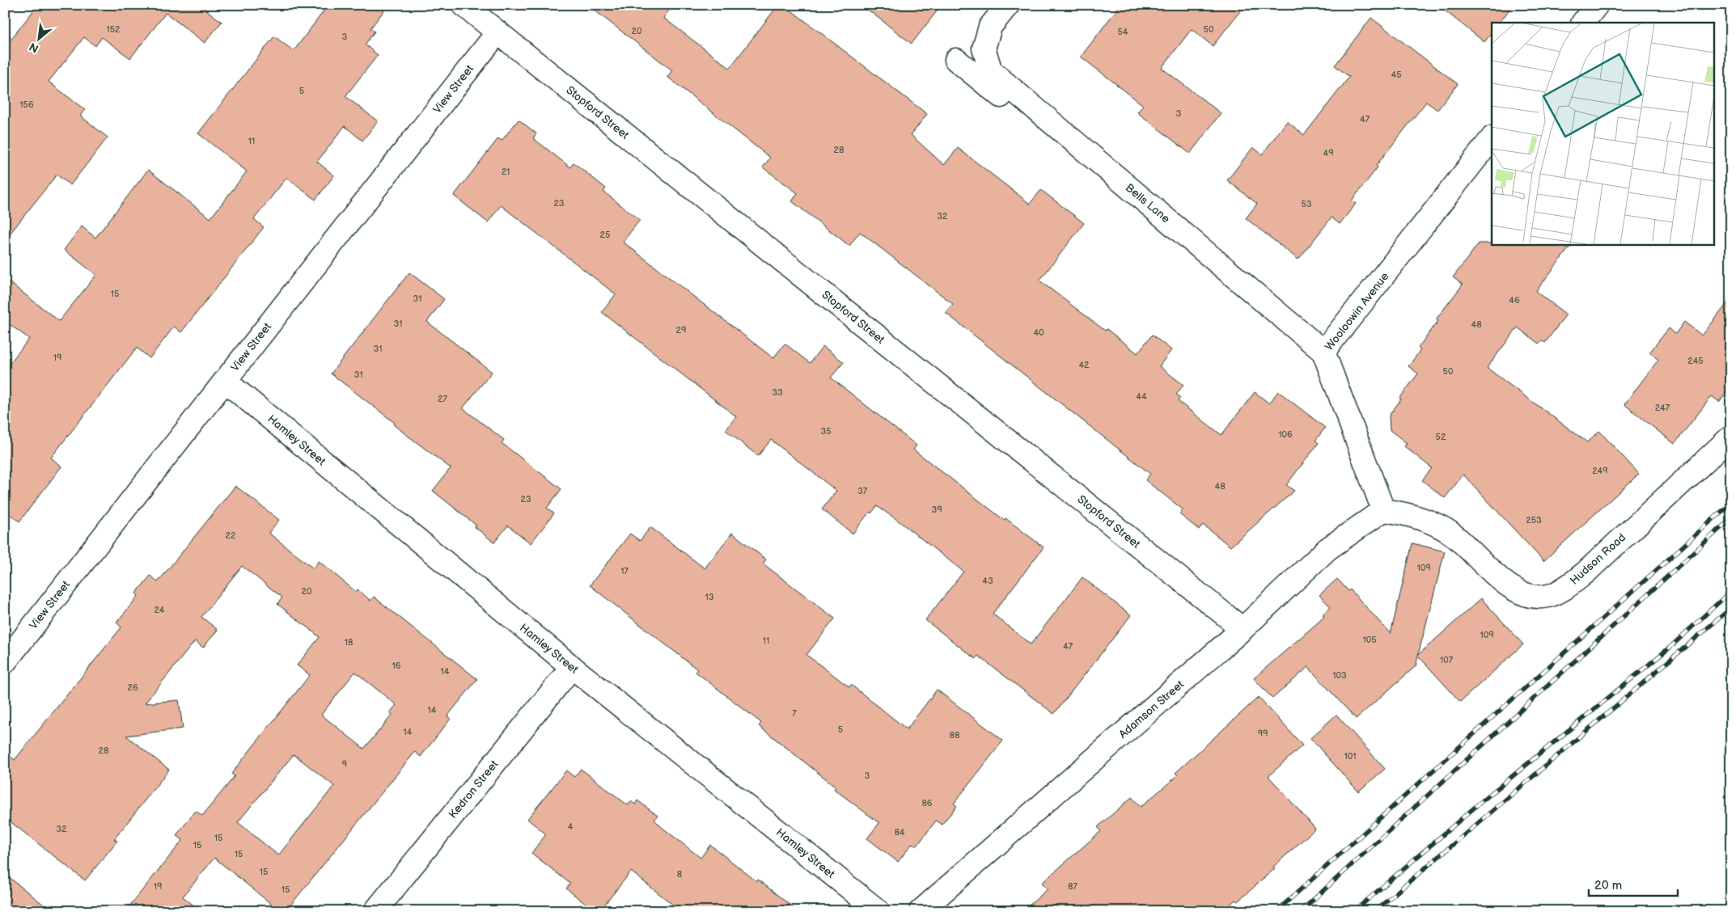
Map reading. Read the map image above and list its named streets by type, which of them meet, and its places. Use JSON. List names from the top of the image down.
{
  "streets": {
    "street": [
      "View Street",
      "Stopford Street",
      "Bells Lane",
      "Wooloowin Avenue",
      "Hamley Street",
      "Hudson Road",
      "Adamson Street",
      "Kedron Street"
    ]
  },
  "crossings": [
    ["View Street", "Stopford Street"],
    ["View Street", "Hamley Street"],
    ["Stopford Street", "Adamson Street"],
    ["Bells Lane", "Wooloowin Avenue"],
    ["Wooloowin Avenue", "Hudson Road"],
    ["Wooloowin Avenue", "Adamson Street"],
    ["Hamley Street", "Kedron Street"],
    ["Hudson Road", "Adamson Street"]
  ],
  "house_numbers": [
    "152",
    "50",
    "20",
    "54",
    "3",
    "45",
    "5",
    "156",
    "3",
    "47",
    "11",
    "28",
    "49",
    "21",
    "23",
    "53",
    "32",
    "25",
    "15",
    "31",
    "46",
    "31",
    "48",
    "29",
    "40",
    "31",
    "19",
    "245",
    "42",
    "50",
    "31",
    "33",
    "44",
    "27",
    "247",
    "35",
    "106",
    "52",
    "249",
    "48",
    "37",
    "23",
    "39",
    "253",
    "22",
    "109",
    "17",
    "43",
    "20",
    "13",
    "24",
    "109",
    "105",
    "11",
    "18",
    "47",
    "107",
    "16",
    "14",
    "103",
    "26",
    "14",
    "7",
    "5",
    "14",
    "99",
    "88",
    "28",
    "101",
    "9",
    "3",
    "86",
    "4",
    "32",
    "84",
    "15",
    "15",
    "15",
    "15",
    "8",
    "19",
    "87",
    "15"
  ],
  "scale_bar": "20 m",
  "north": "bottom left"
}
